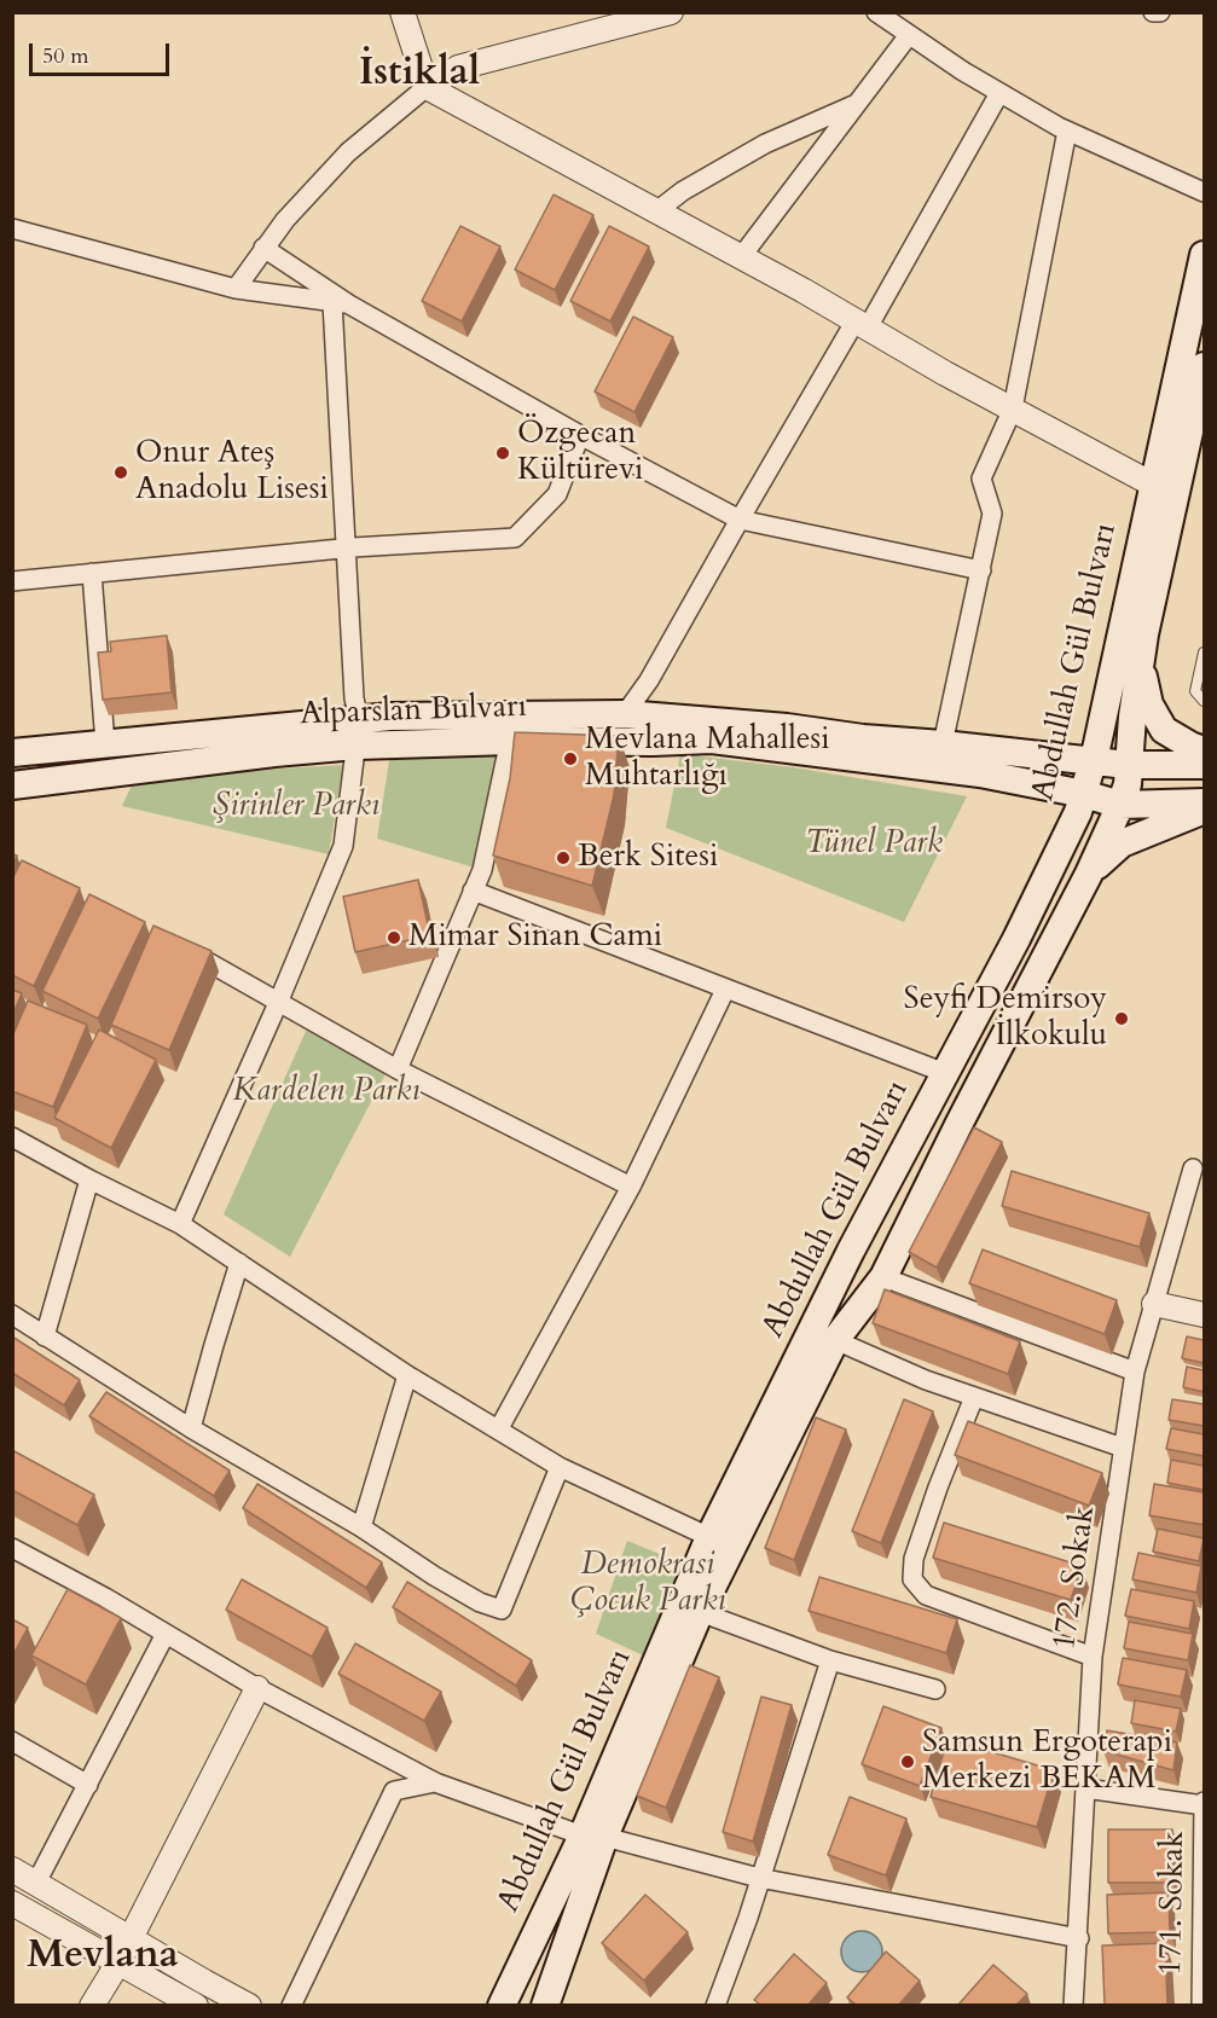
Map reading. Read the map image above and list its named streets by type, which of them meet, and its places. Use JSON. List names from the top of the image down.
{
  "streets": {
    "main road": ["Abdullah Gül Bulvarı", "Alparslan Bulvarı"],
    "street": ["172. Sokak", "171. Sokak"]
  },
  "crossings": [
    ["Abdullah Gül Bulvarı", "Alparslan Bulvarı"]
  ],
  "districts": ["İstiklal", "Mevlana"],
  "parks": [
    "Şirinler Parkı",
    "Tünel Park",
    "Kardelen Parkı",
    "Demokrasi Çocuk Parkı"
  ],
  "places": [
    "Özgecan Kültürevi",
    "Onur Ateş Anadolu Lisesi",
    "Mevlana Mahallesi Muhtarlığı",
    "Berk Sitesi",
    "Mimar Sinan Cami",
    "Seyfi Demirsoy İlkokulu",
    "Samsun Ergoterapi Merkezi BEKAM"
  ],
  "scale_bar": "50 m"
}
